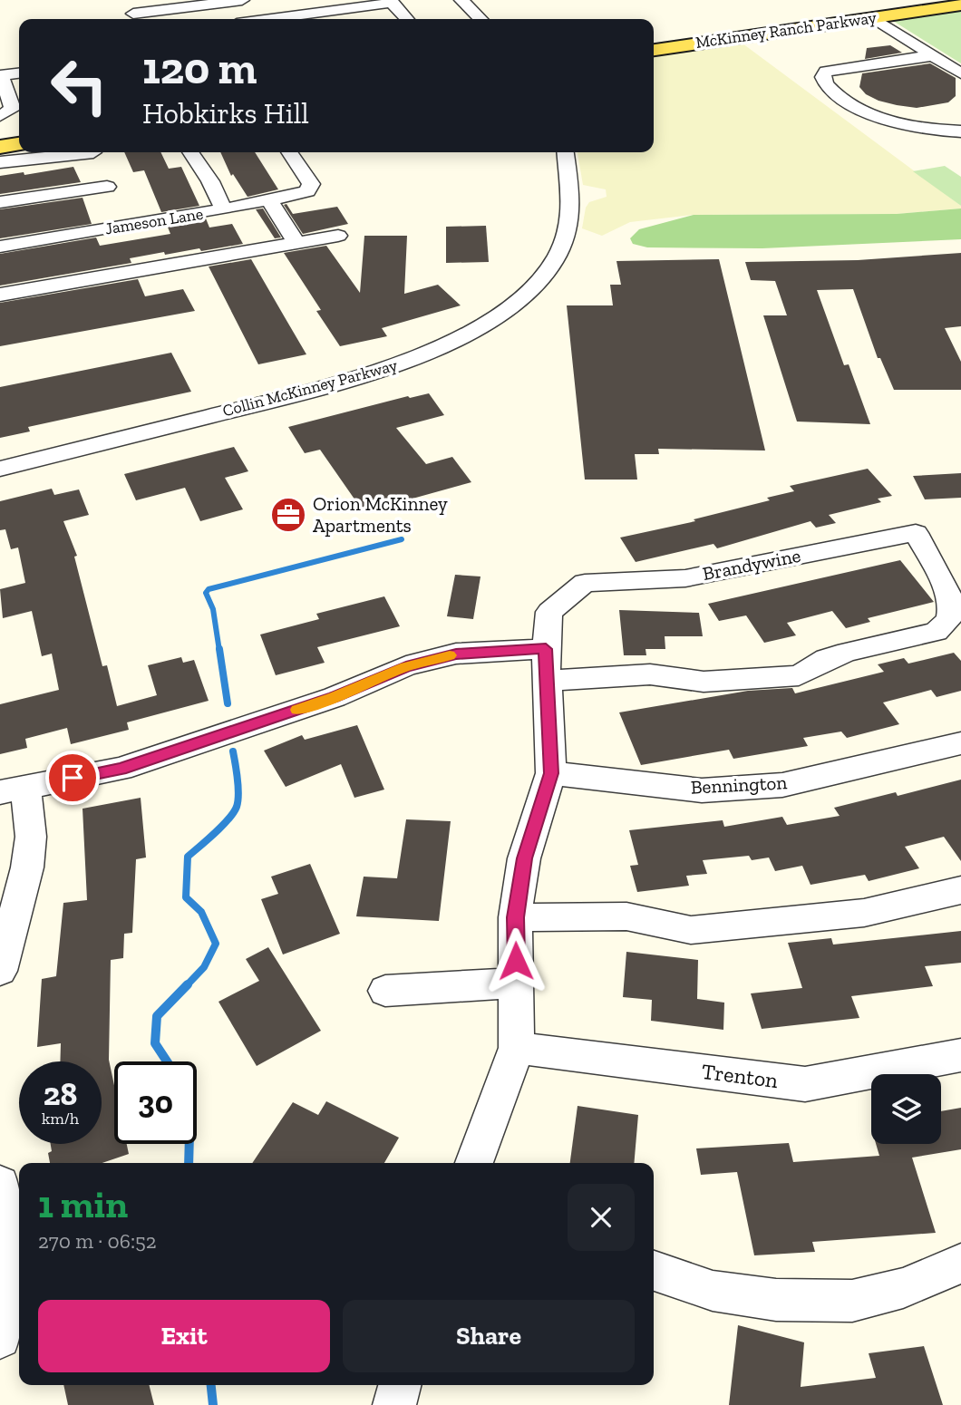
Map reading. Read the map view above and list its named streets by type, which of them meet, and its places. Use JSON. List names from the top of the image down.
{
  "streets": {
    "main road": ["McKinney Ranch Parkway"],
    "street": [
      "Jameson Lane",
      "Collin McKinney Parkway",
      "Brandywine",
      "Bennington",
      "Trenton"
    ]
  },
  "places": {
    "office": ["Orion McKinney Apartments"]
  },
  "page": {
    "turn": ["120 m", "Hobkirks Hill"],
    "speed": "28 km/h",
    "limit": "30",
    "heading": ["1 min", "270 m · 06:52"],
    "buttons": ["Exit", "Share"]
  }
}
